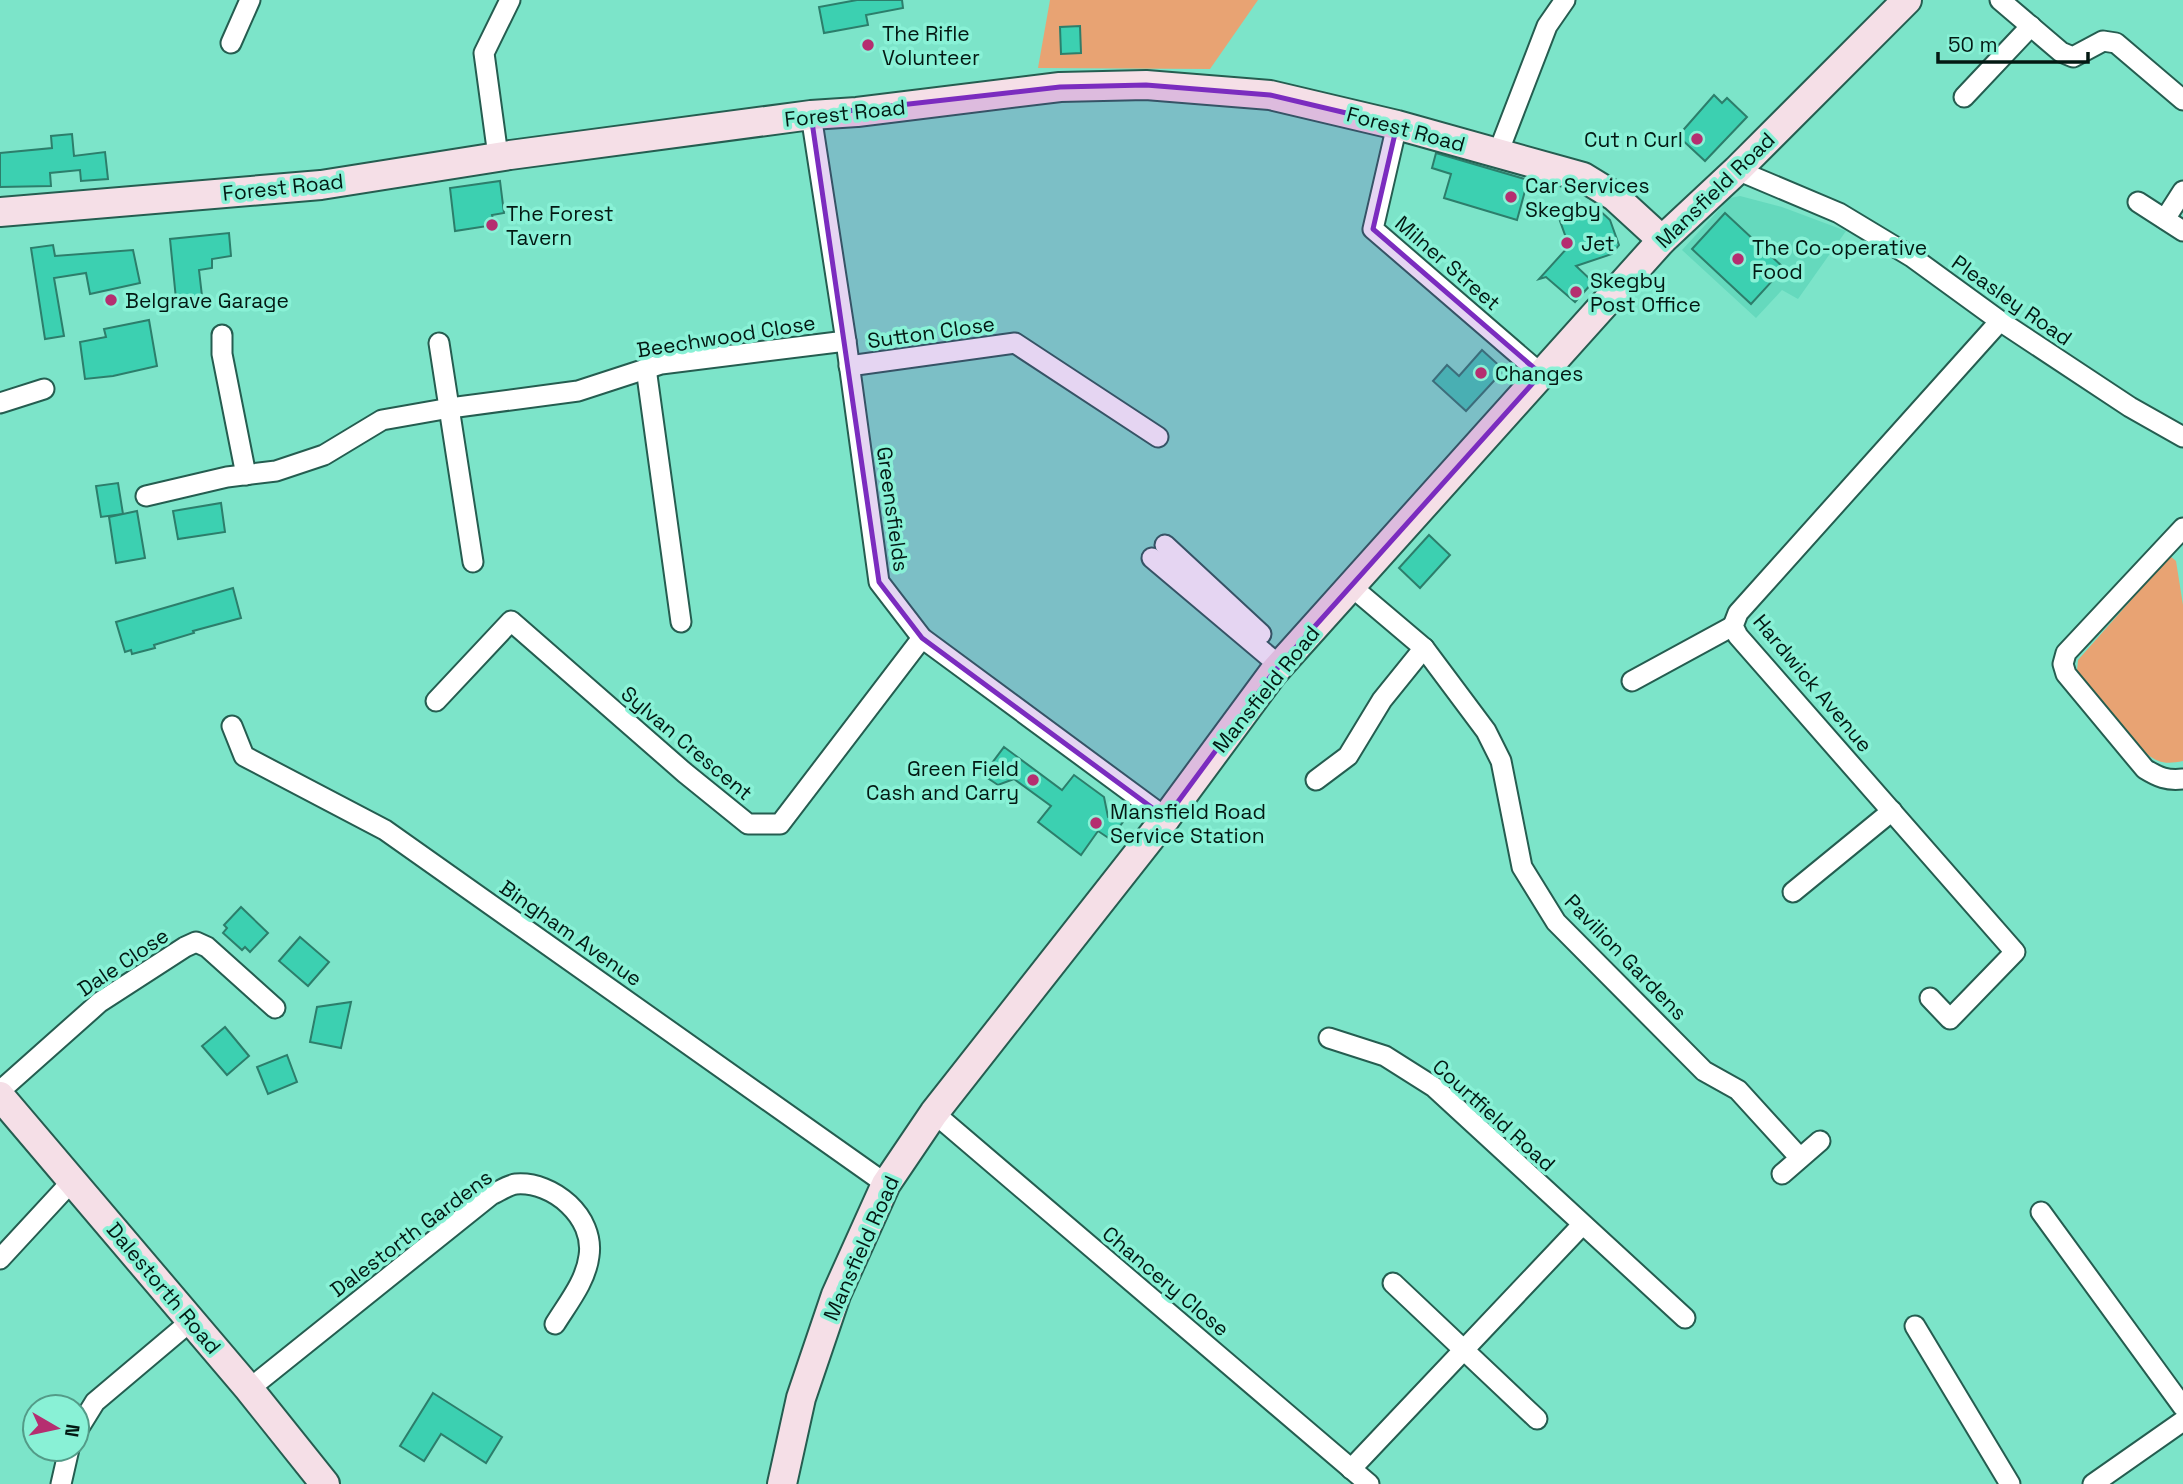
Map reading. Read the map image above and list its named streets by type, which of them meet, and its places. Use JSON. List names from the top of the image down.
{
  "streets": {
    "street": [
      "Forest Road",
      "Mansfield Road",
      "Milner Street",
      "Pleasley Road",
      "Sutton Close",
      "Beechwood Close",
      "Greensfields",
      "Hardwick Avenue",
      "Sylvan Crescent",
      "Bingham Avenue",
      "Pavilion Gardens",
      "Dale Close",
      "Courtfield Road",
      "Dalestorth Gardens",
      "Chancery Close",
      "Dalestorth Road"
    ]
  },
  "crossings": [
    ["Forest Road", "Mansfield Road"],
    ["Forest Road", "Milner Street"],
    ["Forest Road", "Greensfields"],
    ["Mansfield Road", "Milner Street"],
    ["Mansfield Road", "Pleasley Road"],
    ["Mansfield Road", "Greensfields"],
    ["Mansfield Road", "Bingham Avenue"],
    ["Mansfield Road", "Pavilion Gardens"],
    ["Mansfield Road", "Chancery Close"],
    ["Pleasley Road", "Hardwick Avenue"],
    ["Sutton Close", "Greensfields"],
    ["Beechwood Close", "Greensfields"],
    ["Greensfields", "Sylvan Crescent"],
    ["Dale Close", "Dalestorth Road"],
    ["Dalestorth Gardens", "Dalestorth Road"]
  ],
  "places": [
    "The Rifle Volunteer",
    "Cut n Curl",
    "Car Services Skegby",
    "The Forest Tavern",
    "Jet",
    "The Co-operative Food",
    "Skegby Post Office",
    "Belgrave Garage",
    "Changes",
    "Green Field Cash and Carry",
    "Mansfield Road Service Station"
  ],
  "scale_bar": "50 m",
  "north": "right"
}
